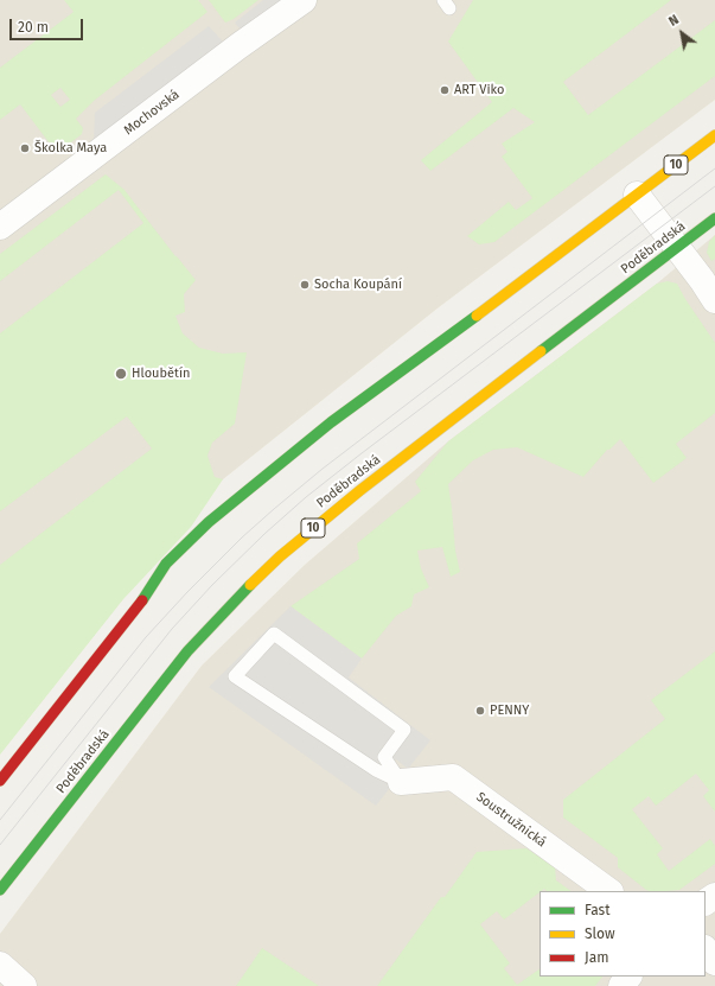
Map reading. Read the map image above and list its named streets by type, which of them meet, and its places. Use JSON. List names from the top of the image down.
{
  "streets": {
    "main road": ["10", "Poděbradská"],
    "street": ["Mochovská", "Soustružnická"]
  },
  "places": [
    "ART Viko",
    "Školka Maya",
    "Socha Koupání",
    "Hloubětín",
    "PENNY"
  ],
  "legend": ["Fast", "Slow", "Jam"],
  "scale_bar": "20 m",
  "north": "top left"
}
